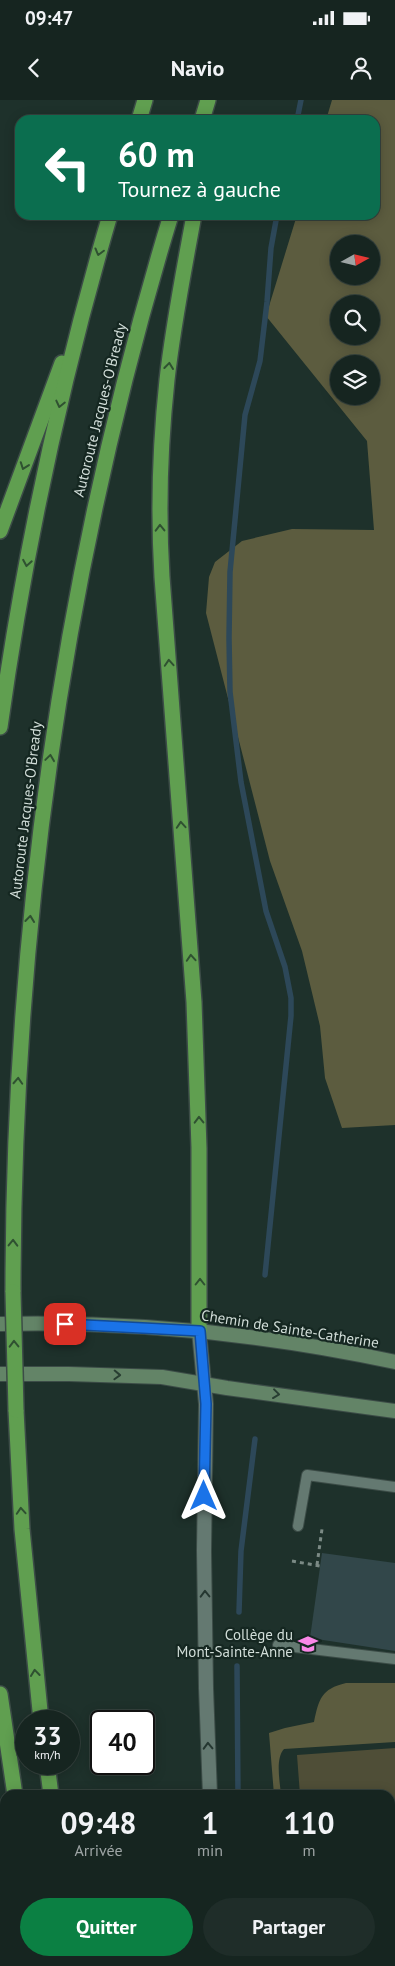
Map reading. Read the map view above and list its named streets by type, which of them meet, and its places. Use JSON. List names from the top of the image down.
{
  "streets": {
    "highway": ["Autoroute Jacques-O'Bready"],
    "main road": ["Chemin de Sainte-Catherine"]
  },
  "places": {
    "school or university": ["Collège du Mont-Sainte-Anne"]
  },
  "north": "right",
  "page": {
    "status": "09:47",
    "header": "Navio",
    "turn": ["60 m", "Tournez à gauche"],
    "speed": "33 km/h",
    "limit": "40",
    "eta": [
      "09:48",
      "Arrivée",
      "1",
      "min",
      "110",
      "m"
    ],
    "buttons": ["Quitter", "Partager"]
  }
}
